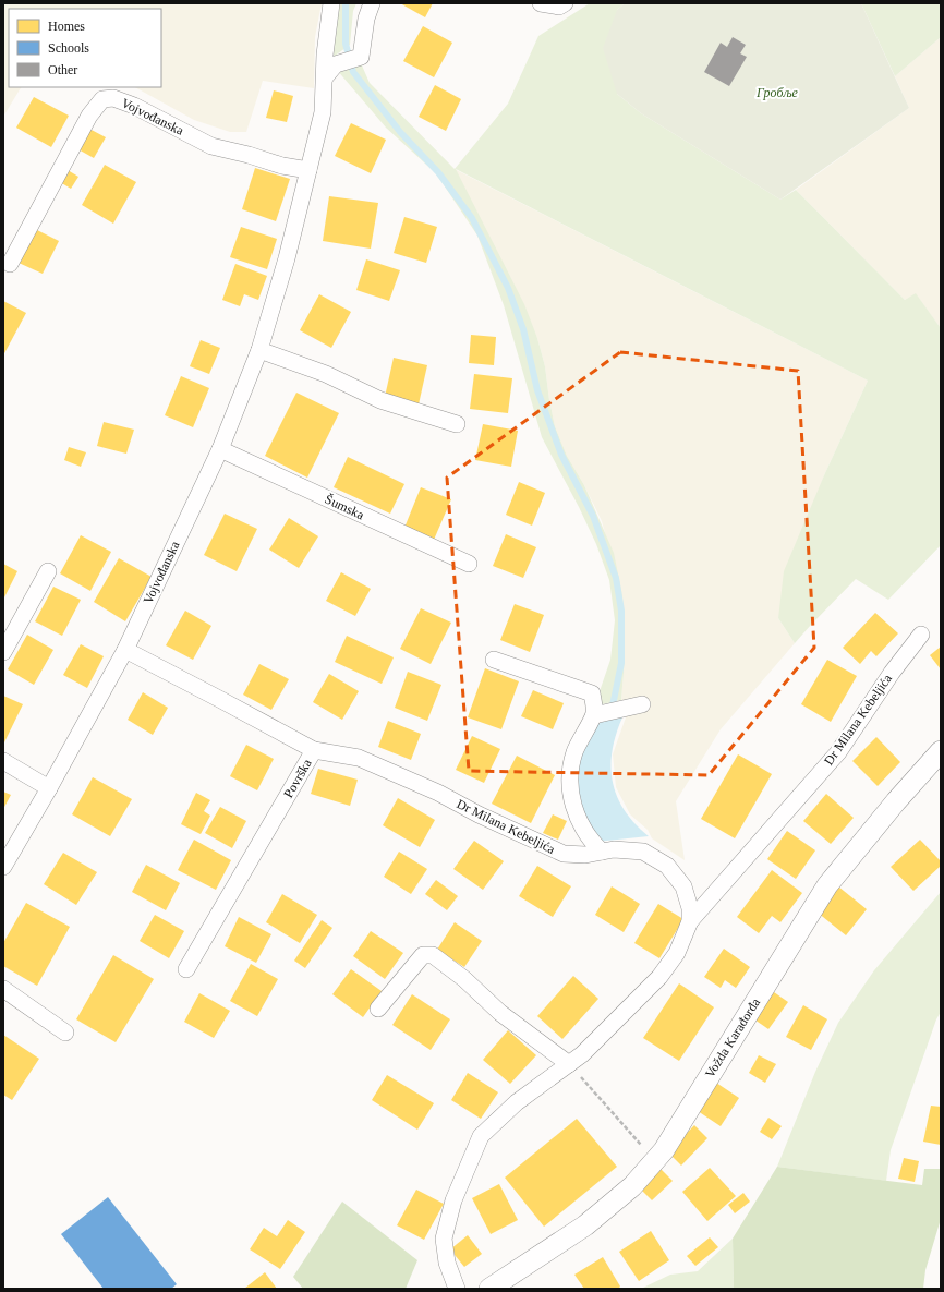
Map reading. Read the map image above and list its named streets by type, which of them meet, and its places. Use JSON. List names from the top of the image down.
{
  "streets": {
    "street": [
      "Vojvođanska",
      "Šumska",
      "Dr Milana Kebeljića",
      "Površka",
      "Vožda Karađorđa"
    ]
  },
  "crossings": [
    ["Vojvođanska", "Šumska"],
    ["Vojvođanska", "Površka"],
    ["Dr Milana Kebeljića", "Površka"]
  ],
  "parks": ["Гробље"],
  "legend": ["Homes", "Schools", "Other"]
}
